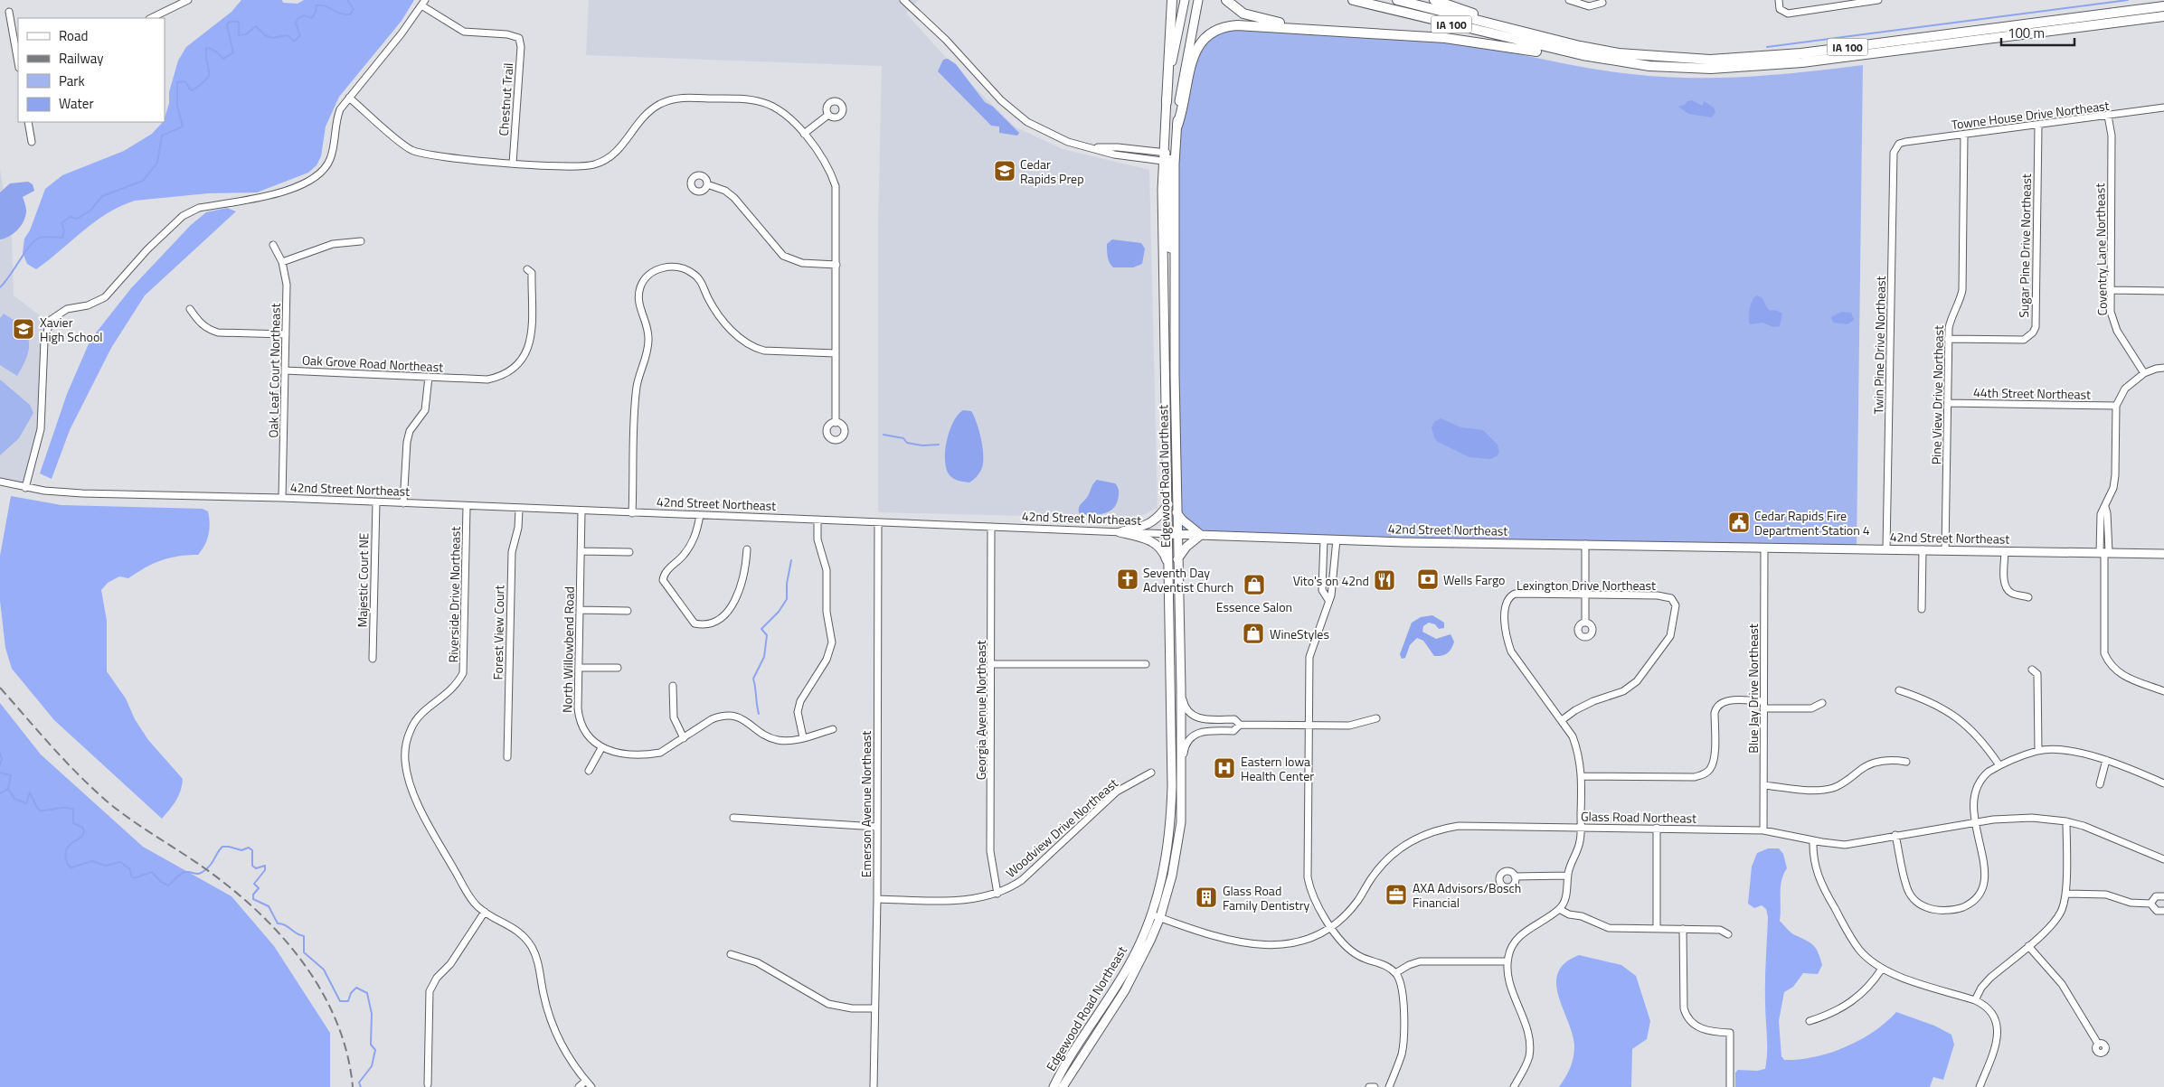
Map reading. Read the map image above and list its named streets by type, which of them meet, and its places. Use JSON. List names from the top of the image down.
{
  "streets": {
    "highway": ["IA 100"],
    "main road": ["Edgewood Road Northeast", "42nd Street Northeast"],
    "street": [
      "Chestnut Trail",
      "Towne House Drive Northeast",
      "Sugar Pine Drive Northeast",
      "Coventry Lane Northeast",
      "Twin Pine Drive Northeast",
      "Oak Grove Road Northeast",
      "Oak Leaf Court Northeast",
      "44th Street Northeast",
      "Pine View Drive Northeast",
      "Majestic Court NE",
      "Lexington Drive Northeast",
      "Riverside Drive Northeast",
      "Forest View Court",
      "North Willowbend Road",
      "Blue Jay Drive Northeast",
      "Georgia Avenue Northeast",
      "Emerson Avenue Northeast",
      "Glass Road Northeast",
      "Woodview Drive Northeast"
    ]
  },
  "crossings": [
    ["Towne House Drive Northeast", "Sugar Pine Drive Northeast"],
    ["Towne House Drive Northeast", "Coventry Lane Northeast"],
    ["Towne House Drive Northeast", "Twin Pine Drive Northeast"],
    ["Towne House Drive Northeast", "Pine View Drive Northeast"],
    ["Sugar Pine Drive Northeast", "Pine View Drive Northeast"],
    ["Twin Pine Drive Northeast", "42nd Street Northeast"],
    ["Oak Grove Road Northeast", "Oak Leaf Court Northeast"],
    ["Oak Leaf Court Northeast", "42nd Street Northeast"],
    ["44th Street Northeast", "Pine View Drive Northeast"],
    ["Pine View Drive Northeast", "42nd Street Northeast"],
    ["Edgewood Road Northeast", "42nd Street Northeast"],
    ["Edgewood Road Northeast", "Glass Road Northeast"],
    ["42nd Street Northeast", "Majestic Court NE"],
    ["42nd Street Northeast", "Riverside Drive Northeast"],
    ["42nd Street Northeast", "Forest View Court"],
    ["42nd Street Northeast", "North Willowbend Road"],
    ["42nd Street Northeast", "Blue Jay Drive Northeast"],
    ["42nd Street Northeast", "Georgia Avenue Northeast"],
    ["42nd Street Northeast", "Emerson Avenue Northeast"],
    ["Lexington Drive Northeast", "Glass Road Northeast"],
    ["Blue Jay Drive Northeast", "Glass Road Northeast"],
    ["Georgia Avenue Northeast", "Woodview Drive Northeast"],
    ["Emerson Avenue Northeast", "Woodview Drive Northeast"]
  ],
  "places": {
    "school or university": ["Cedar Rapids Prep", "Xavier High School"],
    "public building": ["Cedar Rapids Fire Department Station 4"],
    "church": ["Seventh Day Adventist Church"],
    "bank": ["Wells Fargo"],
    "restaurant": ["Vito's on 42nd"],
    "shop": ["Essence Salon", "WineStyles"],
    "hospital": ["Eastern Iowa Health Center"],
    "office": ["AXA Advisors/Bosch Financial"],
    "building": ["Glass Road Family Dentistry"]
  },
  "legend": [
    "Road",
    "Railway",
    "Park",
    "Water"
  ],
  "scale_bar": "100 m"
}
